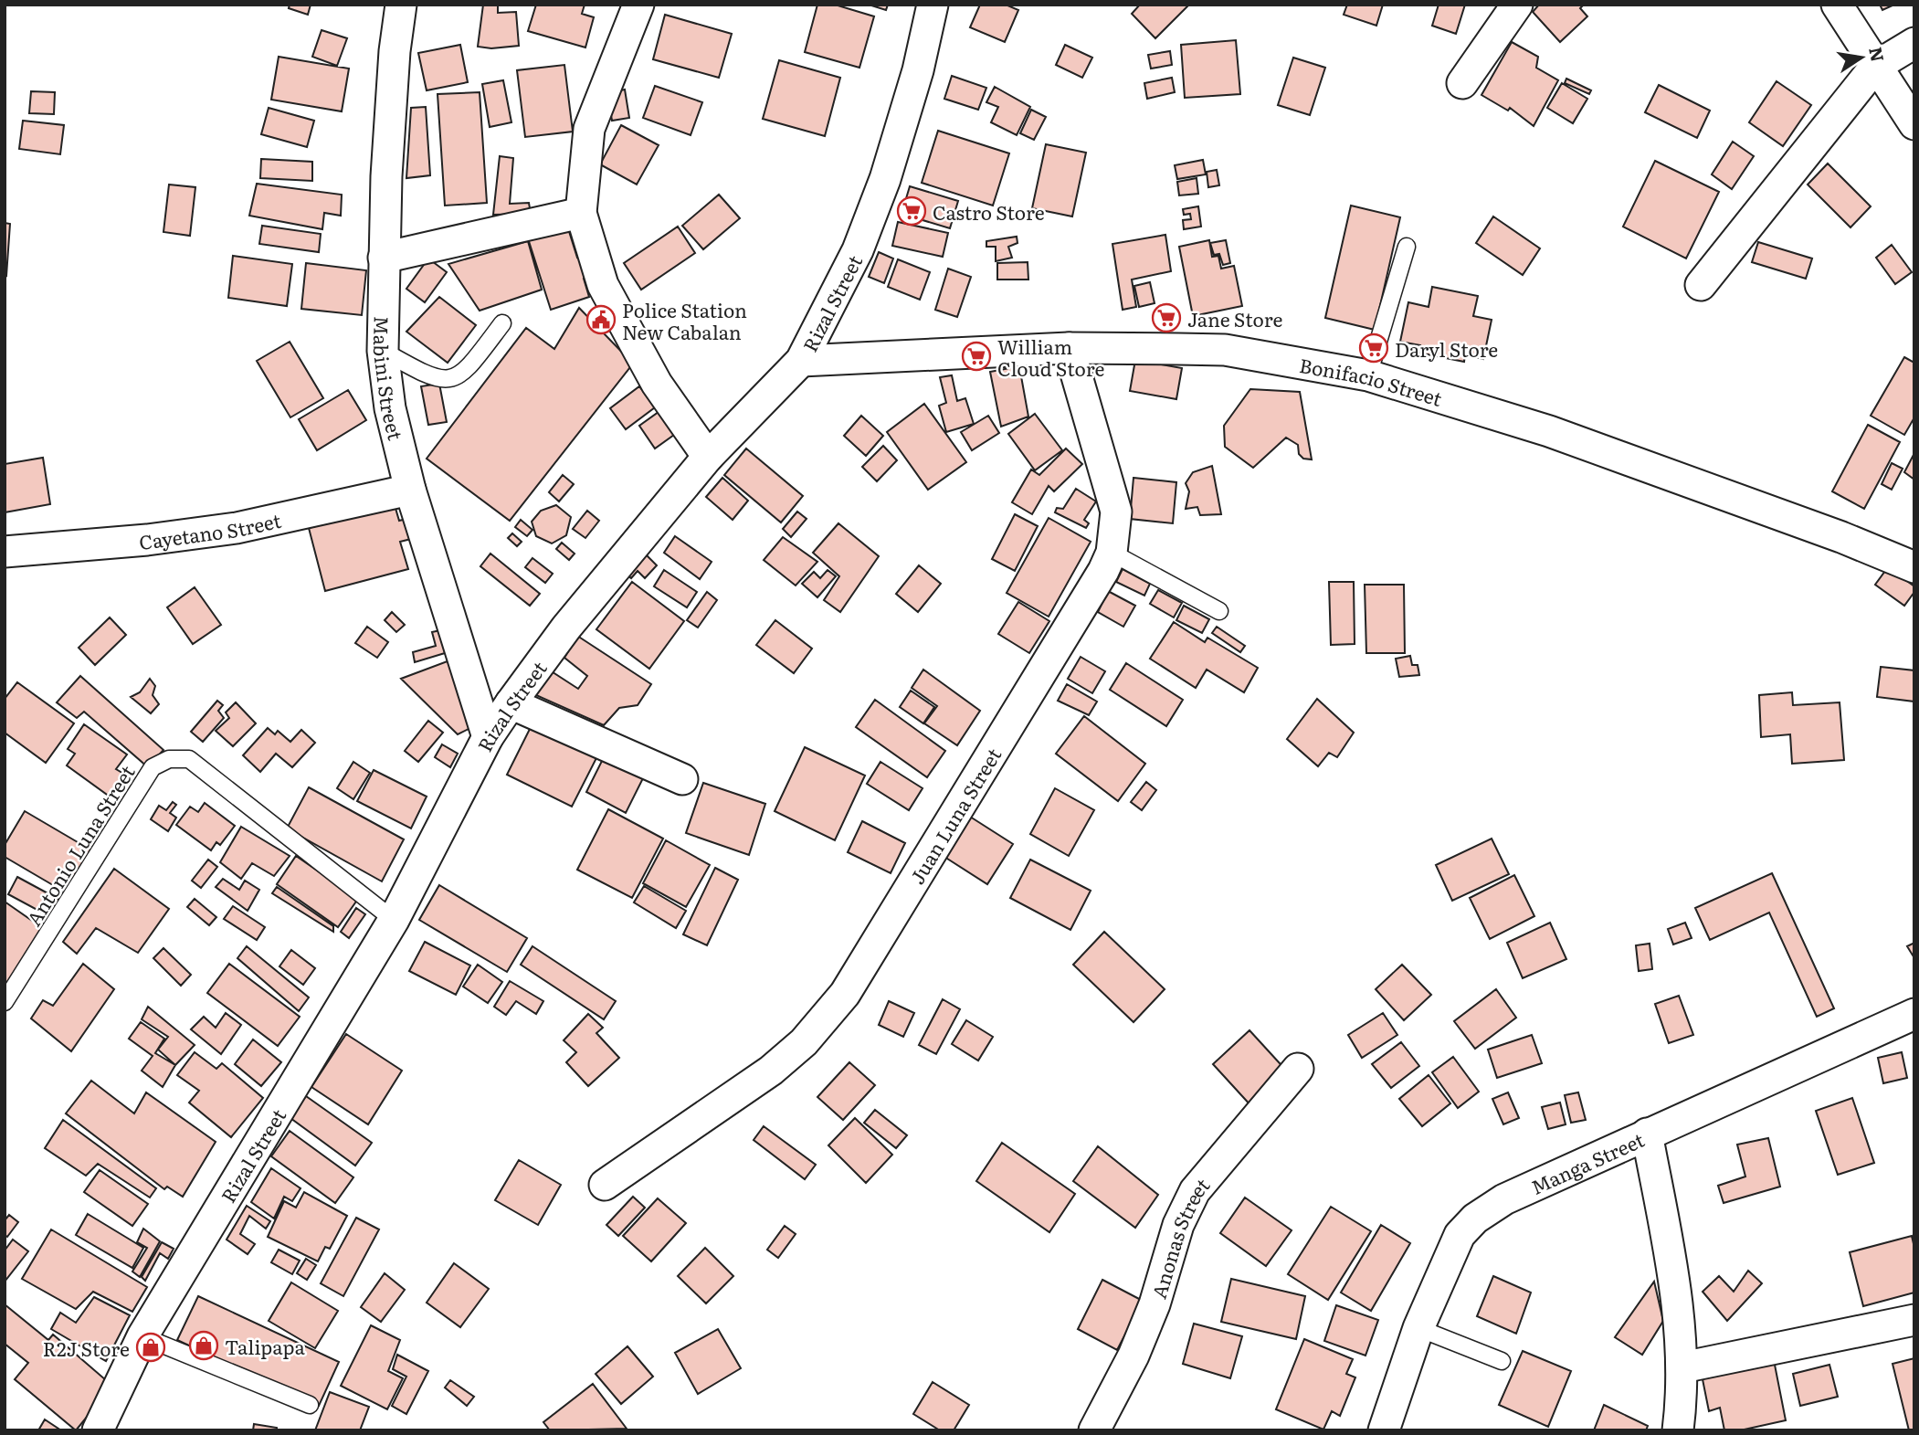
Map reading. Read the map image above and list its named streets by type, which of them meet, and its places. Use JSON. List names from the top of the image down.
{
  "streets": {
    "street": [
      "Rizal Street",
      "Mabini Street",
      "Bonifacio Street",
      "Cayetano Street",
      "Juan Luna Street",
      "Manga Street",
      "Anonas Street"
    ],
    "lane": ["Antonio Luna Street"]
  },
  "crossings": [
    ["Rizal Street", "Mabini Street"],
    ["Rizal Street", "Bonifacio Street"],
    ["Rizal Street", "Antonio Luna Street"],
    ["Mabini Street", "Cayetano Street"],
    ["Bonifacio Street", "Juan Luna Street"]
  ],
  "places": {
    "supermarket": [
      "Castro Store",
      "Jane Store",
      "Daryl Store",
      "William Cloud Store"
    ],
    "public building": ["Police Station New Cabalan"],
    "shop": ["Talipapa", "R2J Store"]
  },
  "north": "right"
}
